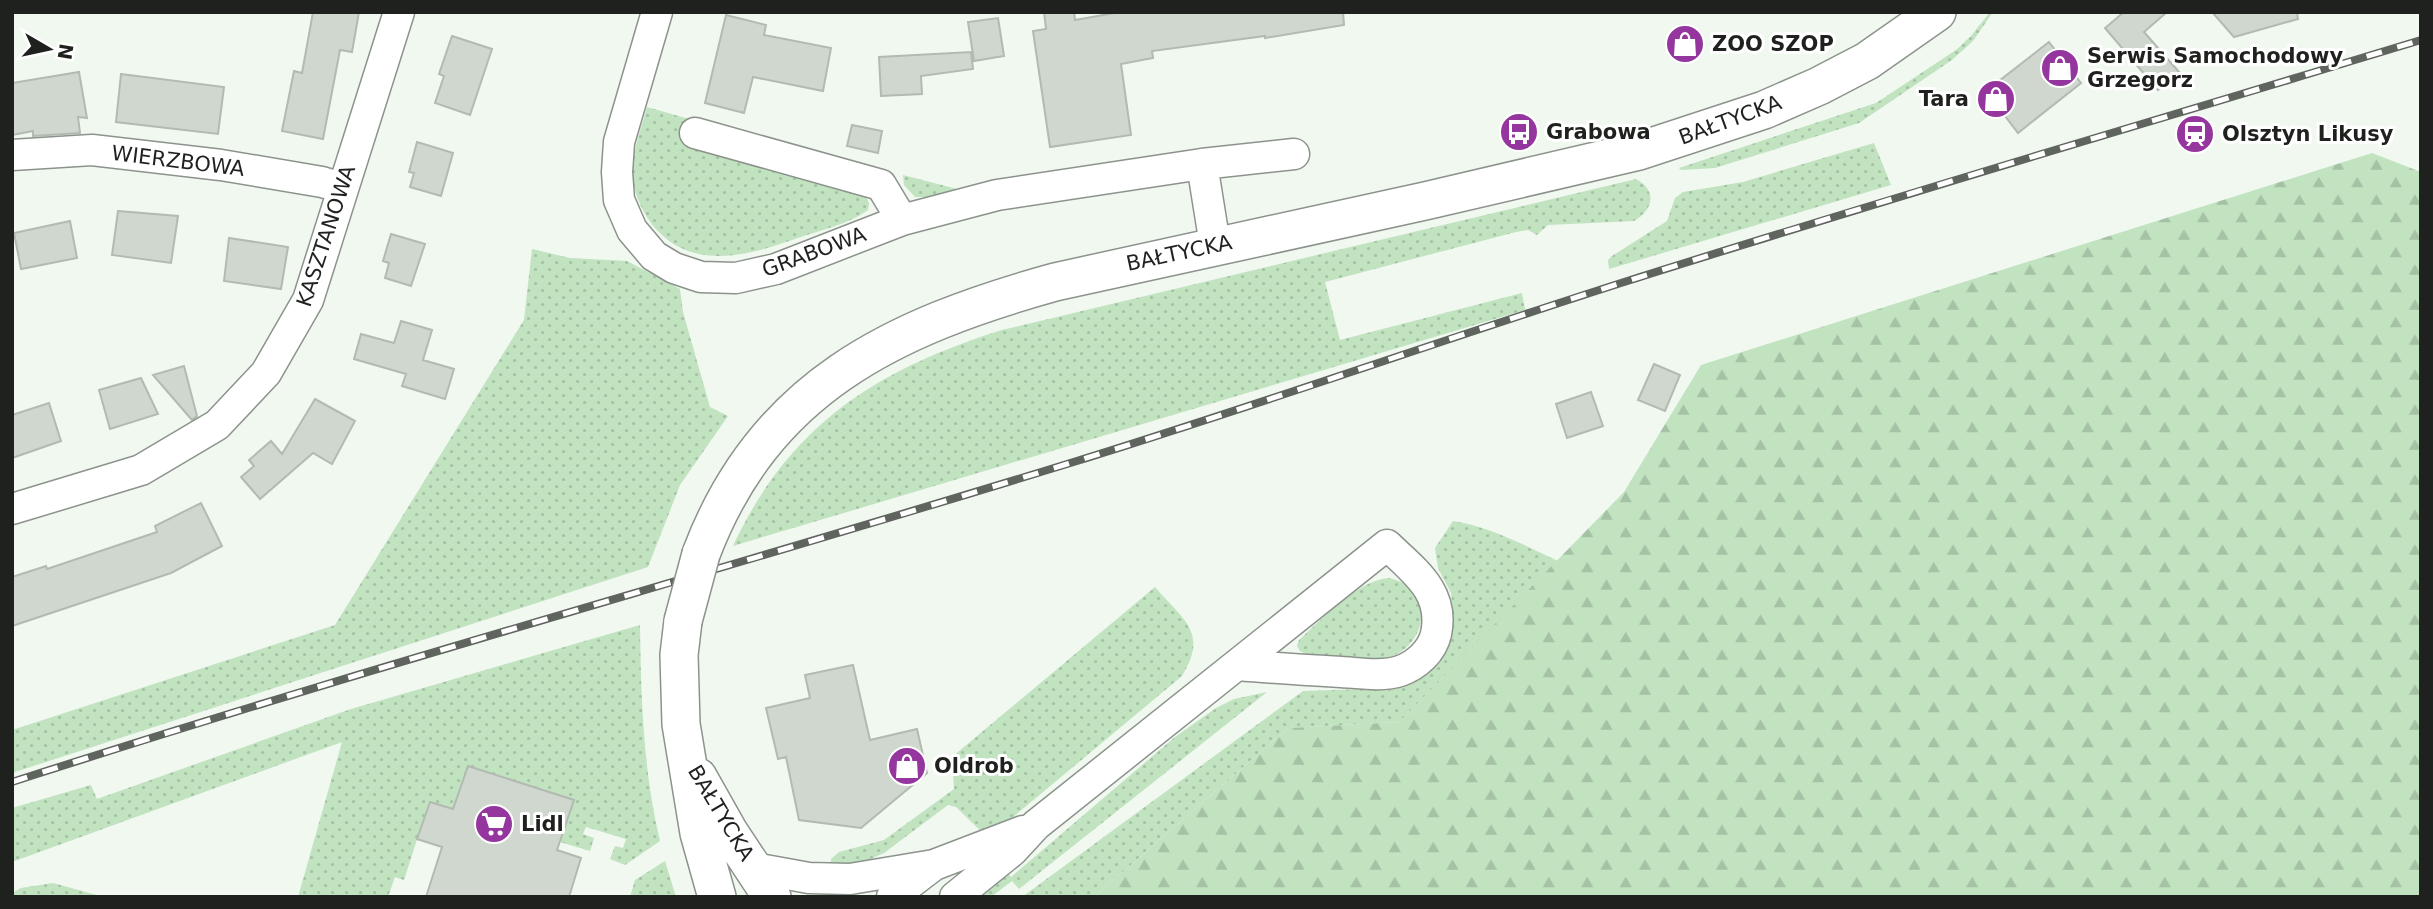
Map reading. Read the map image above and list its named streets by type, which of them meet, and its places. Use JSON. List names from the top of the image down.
{
  "streets": {
    "main road": ["BAŁTYCKA"],
    "street": ["WIERZBOWA", "KASZTANOWA", "GRABOWA"]
  },
  "crossings": [
    ["WIERZBOWA", "KASZTANOWA"]
  ],
  "places": {
    "shop": [
      "ZOO SZOP",
      "Serwis Samochodowy Grzegorz",
      "Tara",
      "Oldrob"
    ],
    "bus stop": ["Grabowa"],
    "station": ["Olsztyn Likusy"],
    "supermarket": ["Lidl"]
  },
  "north": "right"
}
